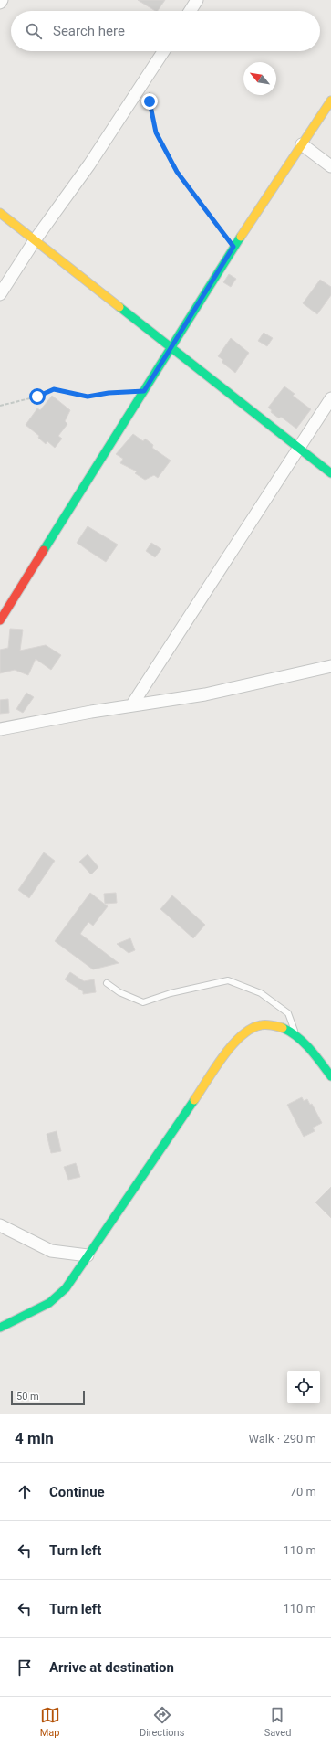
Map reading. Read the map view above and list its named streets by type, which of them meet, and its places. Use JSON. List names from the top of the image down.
{
  "scale_bar": "50 m",
  "north": "top left",
  "page": {
    "search": "Search here",
    "scale": "50 m",
    "heading": ["4 min", "Walk · 290 m"],
    "list": [
      ["Continue", "70 m"],
      ["Turn left", "110 m"],
      ["Turn left", "110 m"],
      "Arrive at destination"
    ],
    "nav": ["Map", "Directions", "Saved"]
  }
}
